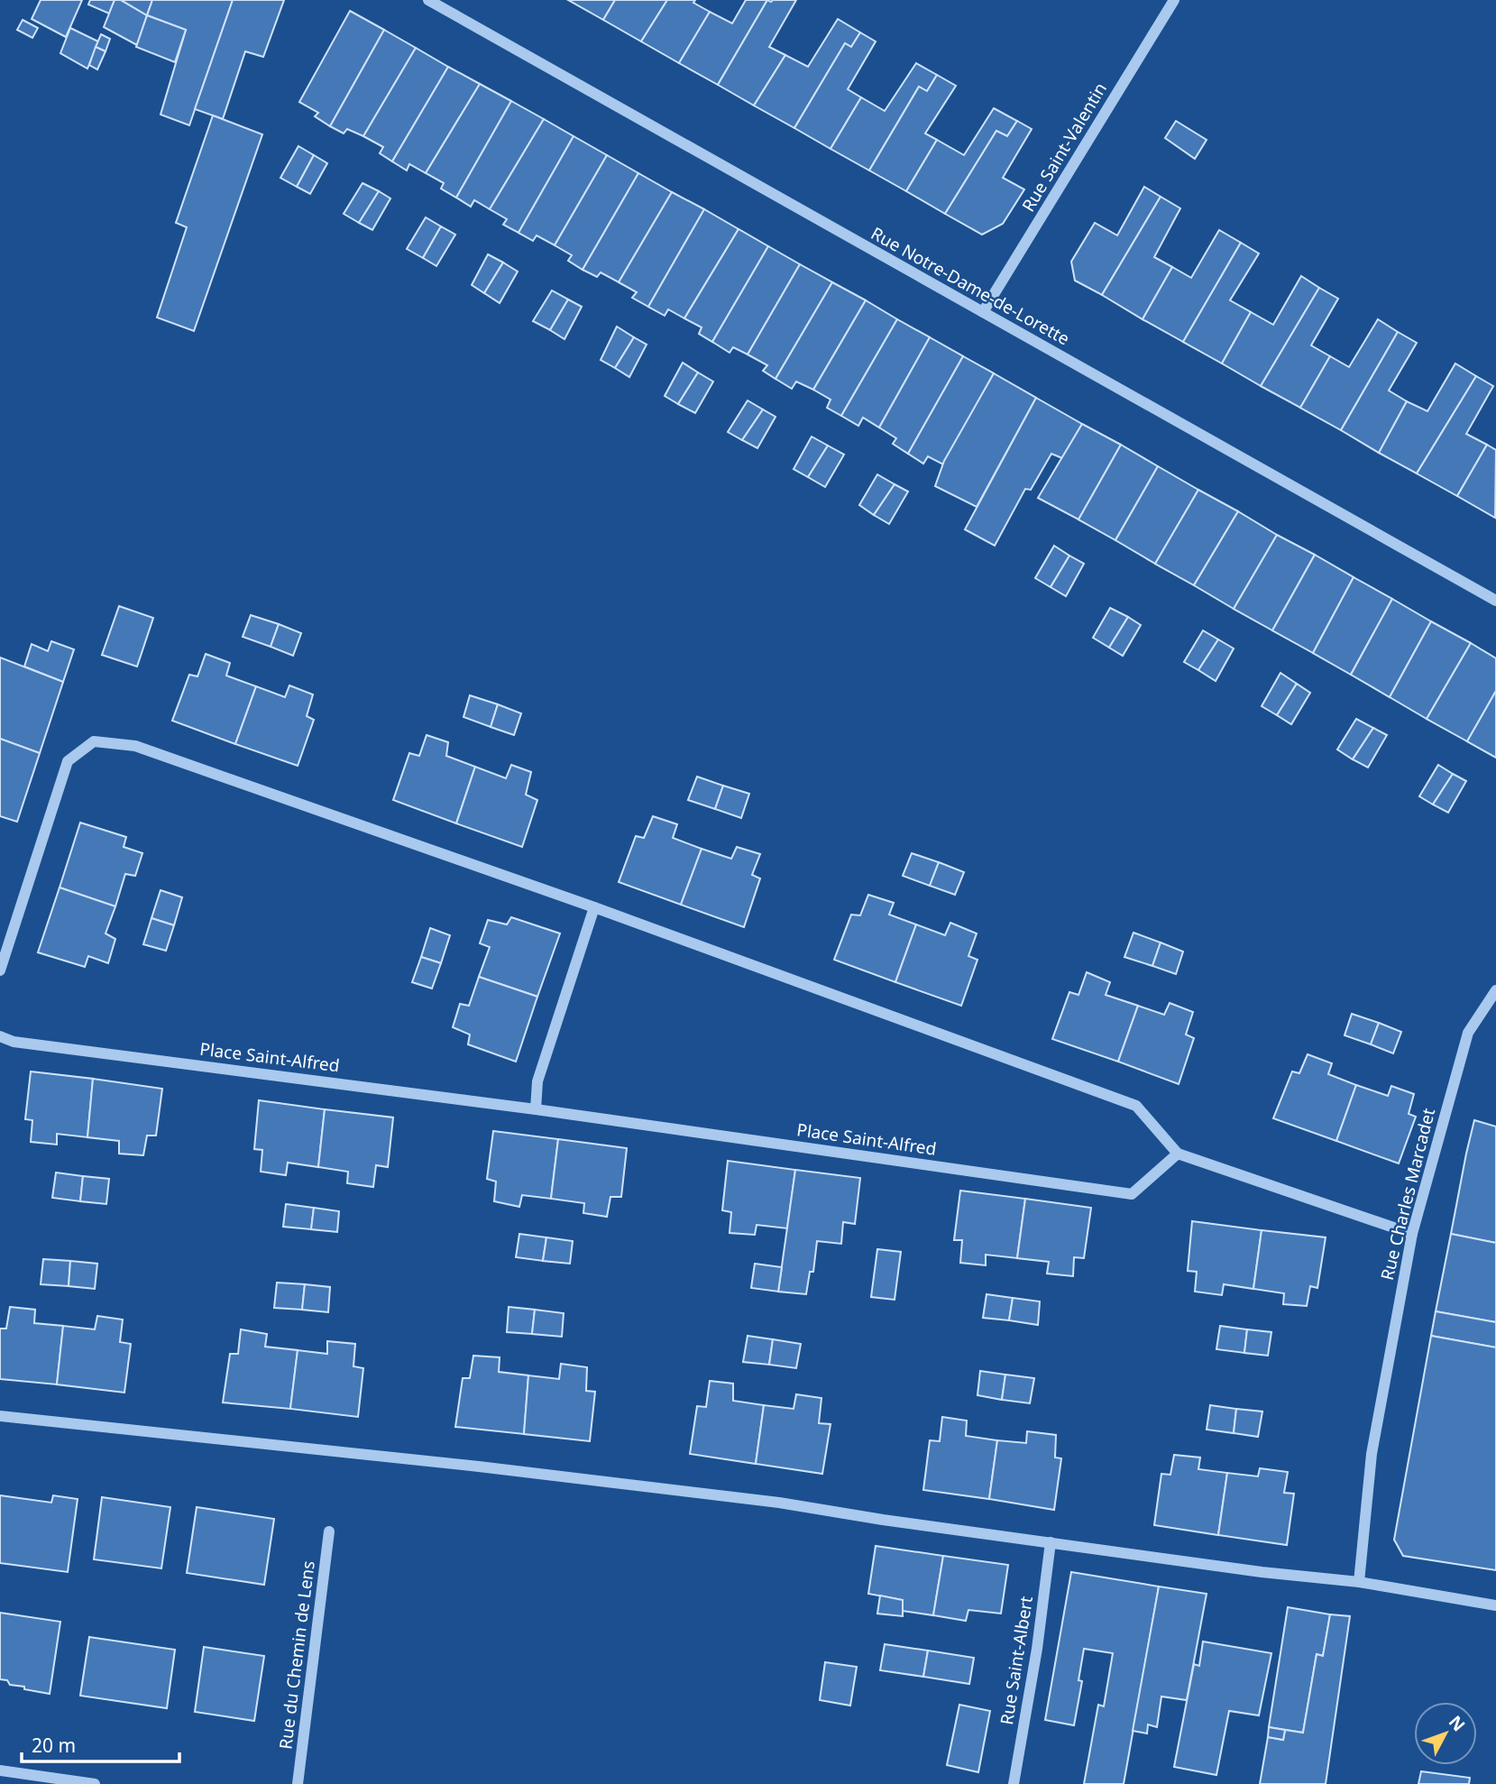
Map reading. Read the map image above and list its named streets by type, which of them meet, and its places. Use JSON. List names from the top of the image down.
{
  "streets": {
    "street": [
      "Rue Saint-Valentin",
      "Rue Notre-Dame-de-Lorette",
      "Place Saint-Alfred",
      "Rue Charles Marcadet",
      "Rue du Chemin de Lens",
      "Rue Saint-Albert"
    ]
  },
  "crossings": [
    ["Rue Saint-Valentin", "Rue Notre-Dame-de-Lorette"]
  ],
  "scale_bar": "20 m",
  "north": "top right"
}
